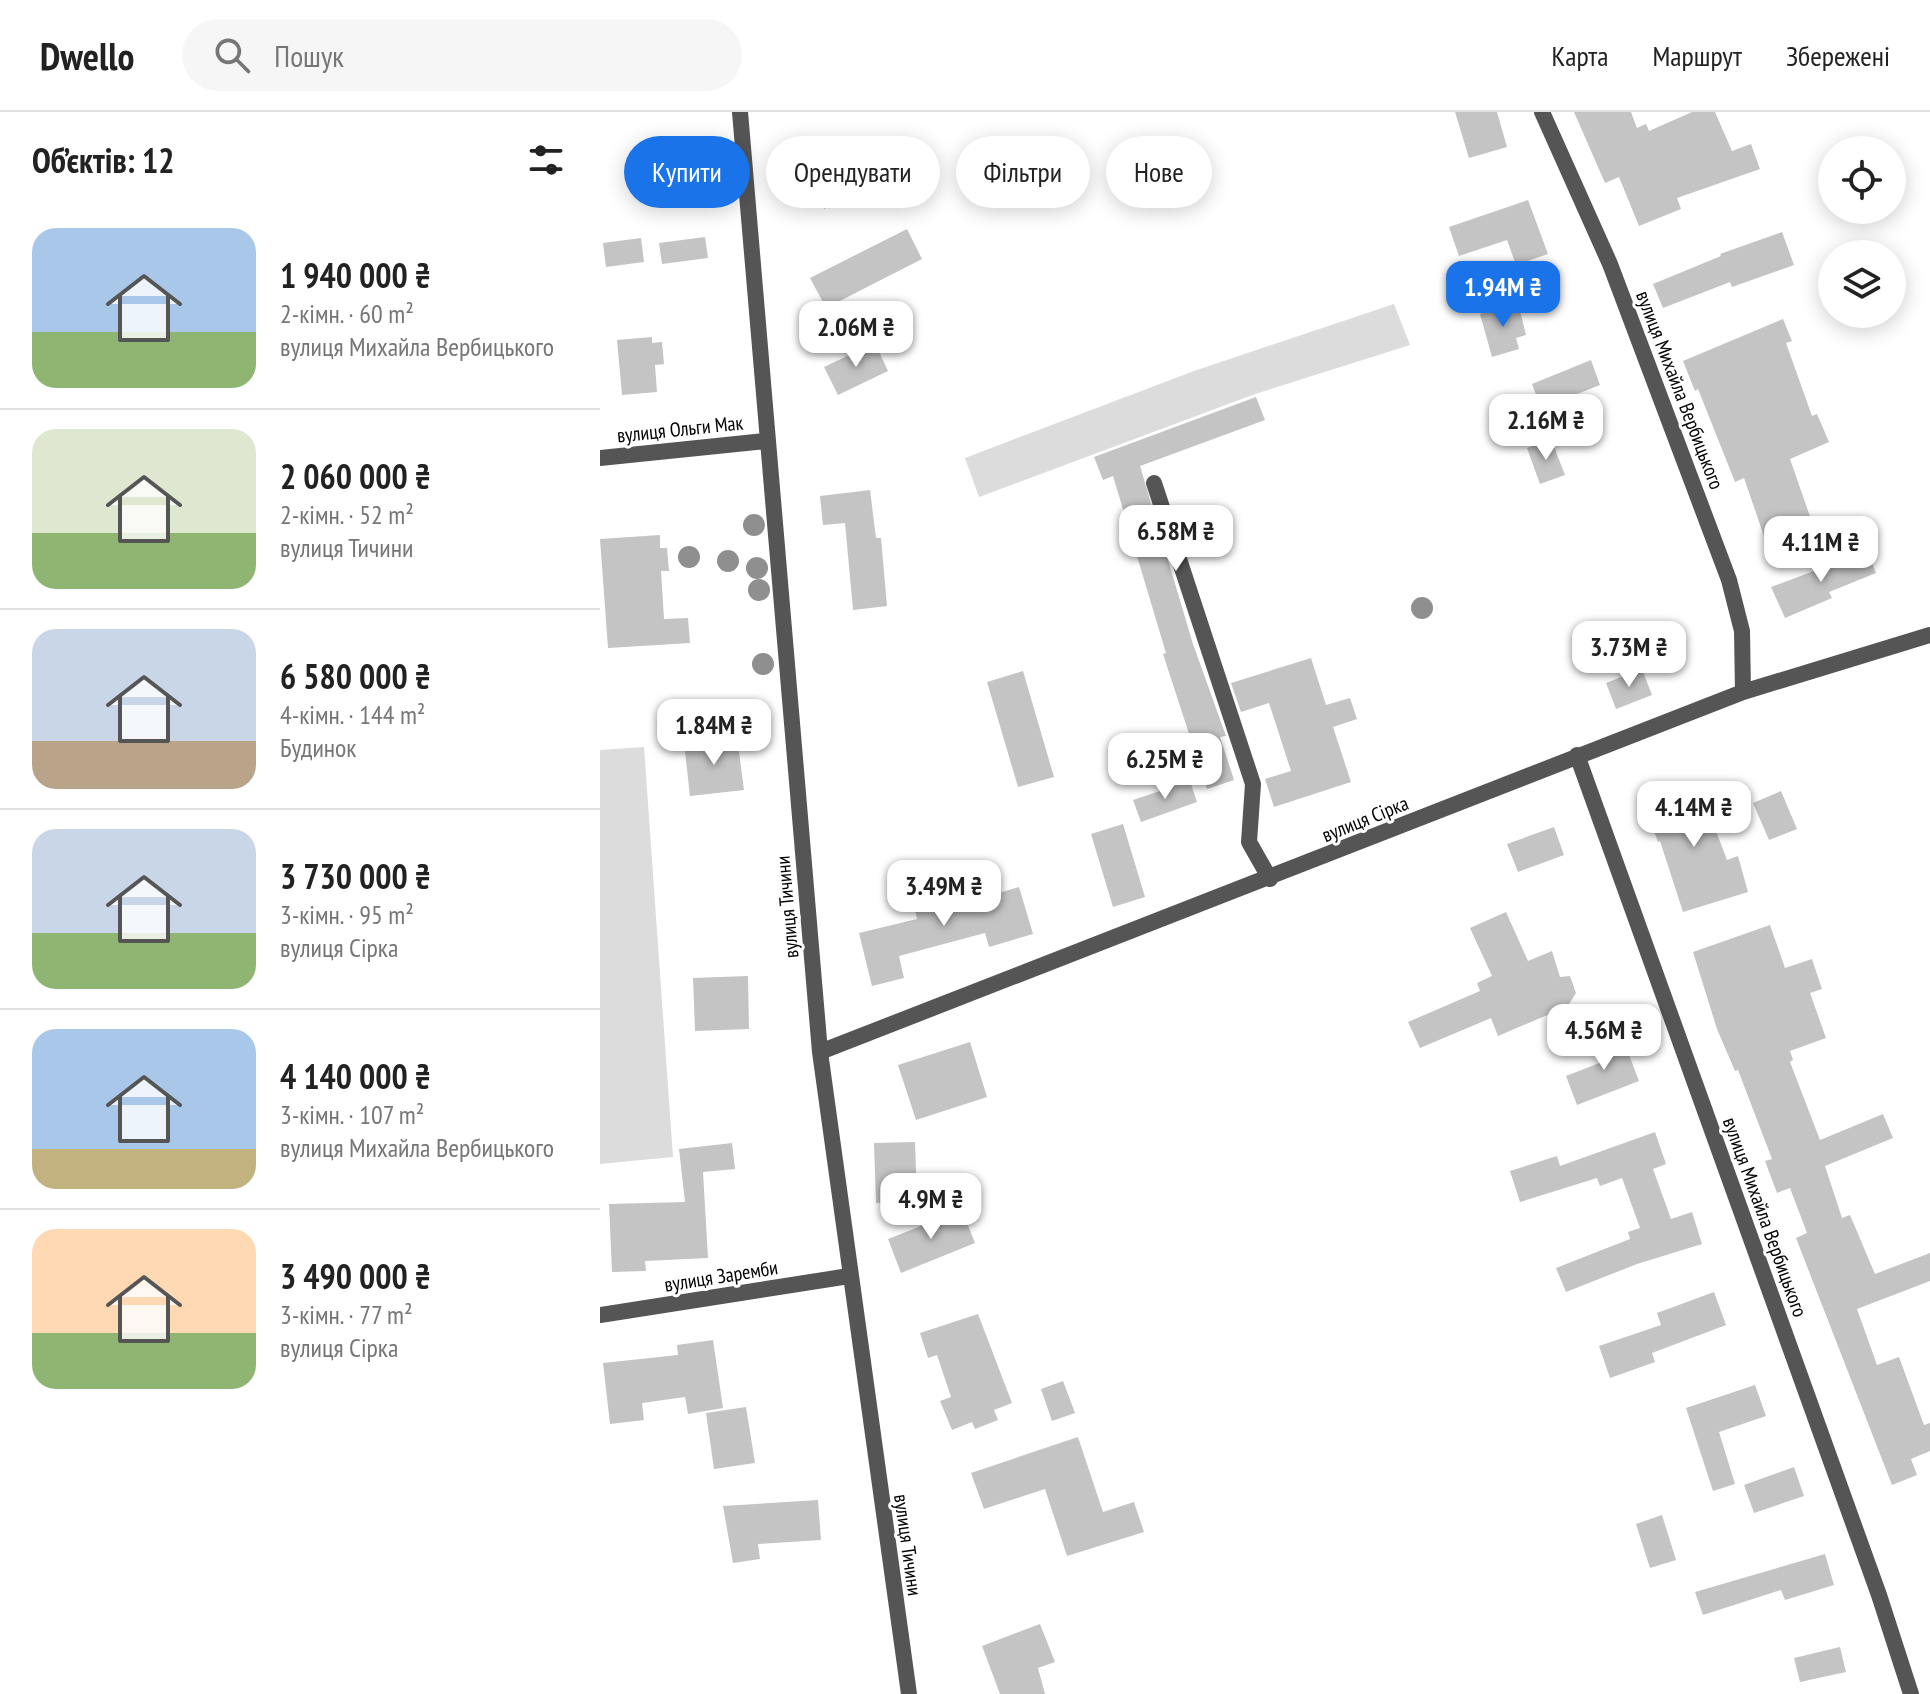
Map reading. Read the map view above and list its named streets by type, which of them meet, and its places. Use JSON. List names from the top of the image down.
{
  "streets": {
    "street": [
      "вулиця Михайла Вербицького",
      "вулиця Ольги Мак",
      "вулиця Сірка",
      "вулиця Тичини",
      "вулиця Заремби"
    ]
  },
  "crossings": [
    ["вулиця Михайла Вербицького", "вулиця Сірка"],
    ["вулиця Ольги Мак", "вулиця Тичини"],
    ["вулиця Сірка", "вулиця Тичини"],
    ["вулиця Тичини", "вулиця Заремби"]
  ],
  "page": {
    "header": "Dwello",
    "search": "Пошук",
    "nav": ["Карта", "Маршрут", "Збережені"],
    "heading": "Об’єктів: 12",
    "chip": [
      "Купити",
      "Орендувати",
      "Фільтри",
      "Нове"
    ],
    "list": [
      {
        "name": "1 940 000 ₴",
        "note": "2-кімн. · 60 m² · вулиця Михайла Вербицького"
      },
      {
        "name": "2 060 000 ₴",
        "note": "2-кімн. · 52 m² · вулиця Тичини"
      },
      {
        "name": "6 580 000 ₴",
        "note": "4-кімн. · 144 m² · Будинок"
      },
      {
        "name": "3 730 000 ₴",
        "note": "3-кімн. · 95 m² · вулиця Сірка"
      },
      {
        "name": "4 140 000 ₴",
        "note": "3-кімн. · 107 m² · вулиця Михайла Вербицького"
      },
      {
        "name": "3 490 000 ₴",
        "note": "3-кімн. · 77 m² · вулиця Сірка"
      }
    ],
    "price": [
      "1.94M ₴",
      "2.06M ₴",
      "2.16M ₴",
      "6.58M ₴",
      "4.11M ₴",
      "3.73M ₴",
      "1.84M ₴",
      "6.25M ₴",
      "4.14M ₴",
      "3.49M ₴",
      "4.56M ₴",
      "4.9M ₴"
    ]
  }
}
